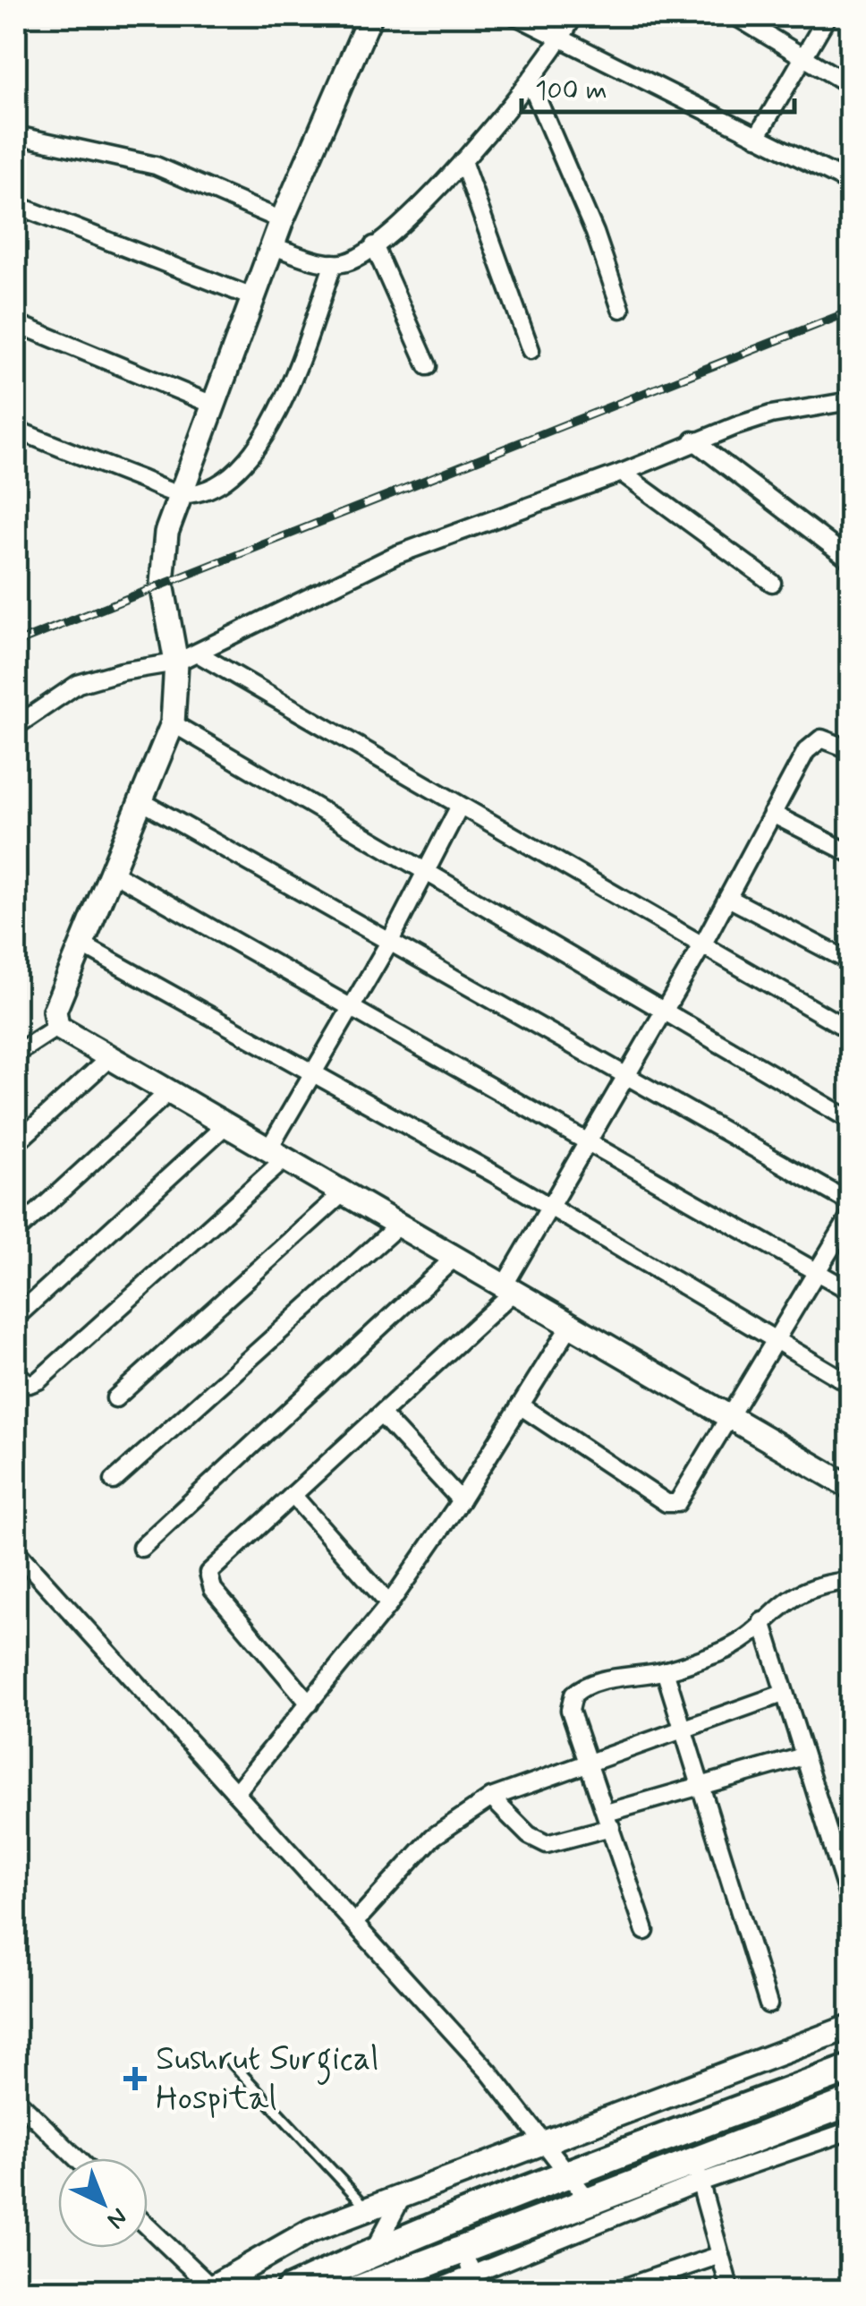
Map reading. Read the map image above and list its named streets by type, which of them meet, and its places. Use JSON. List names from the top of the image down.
{
  "places": {
    "health": ["Sushrut Surgical Hospital"]
  },
  "scale_bar": "100 m",
  "north": "bottom right"
}
